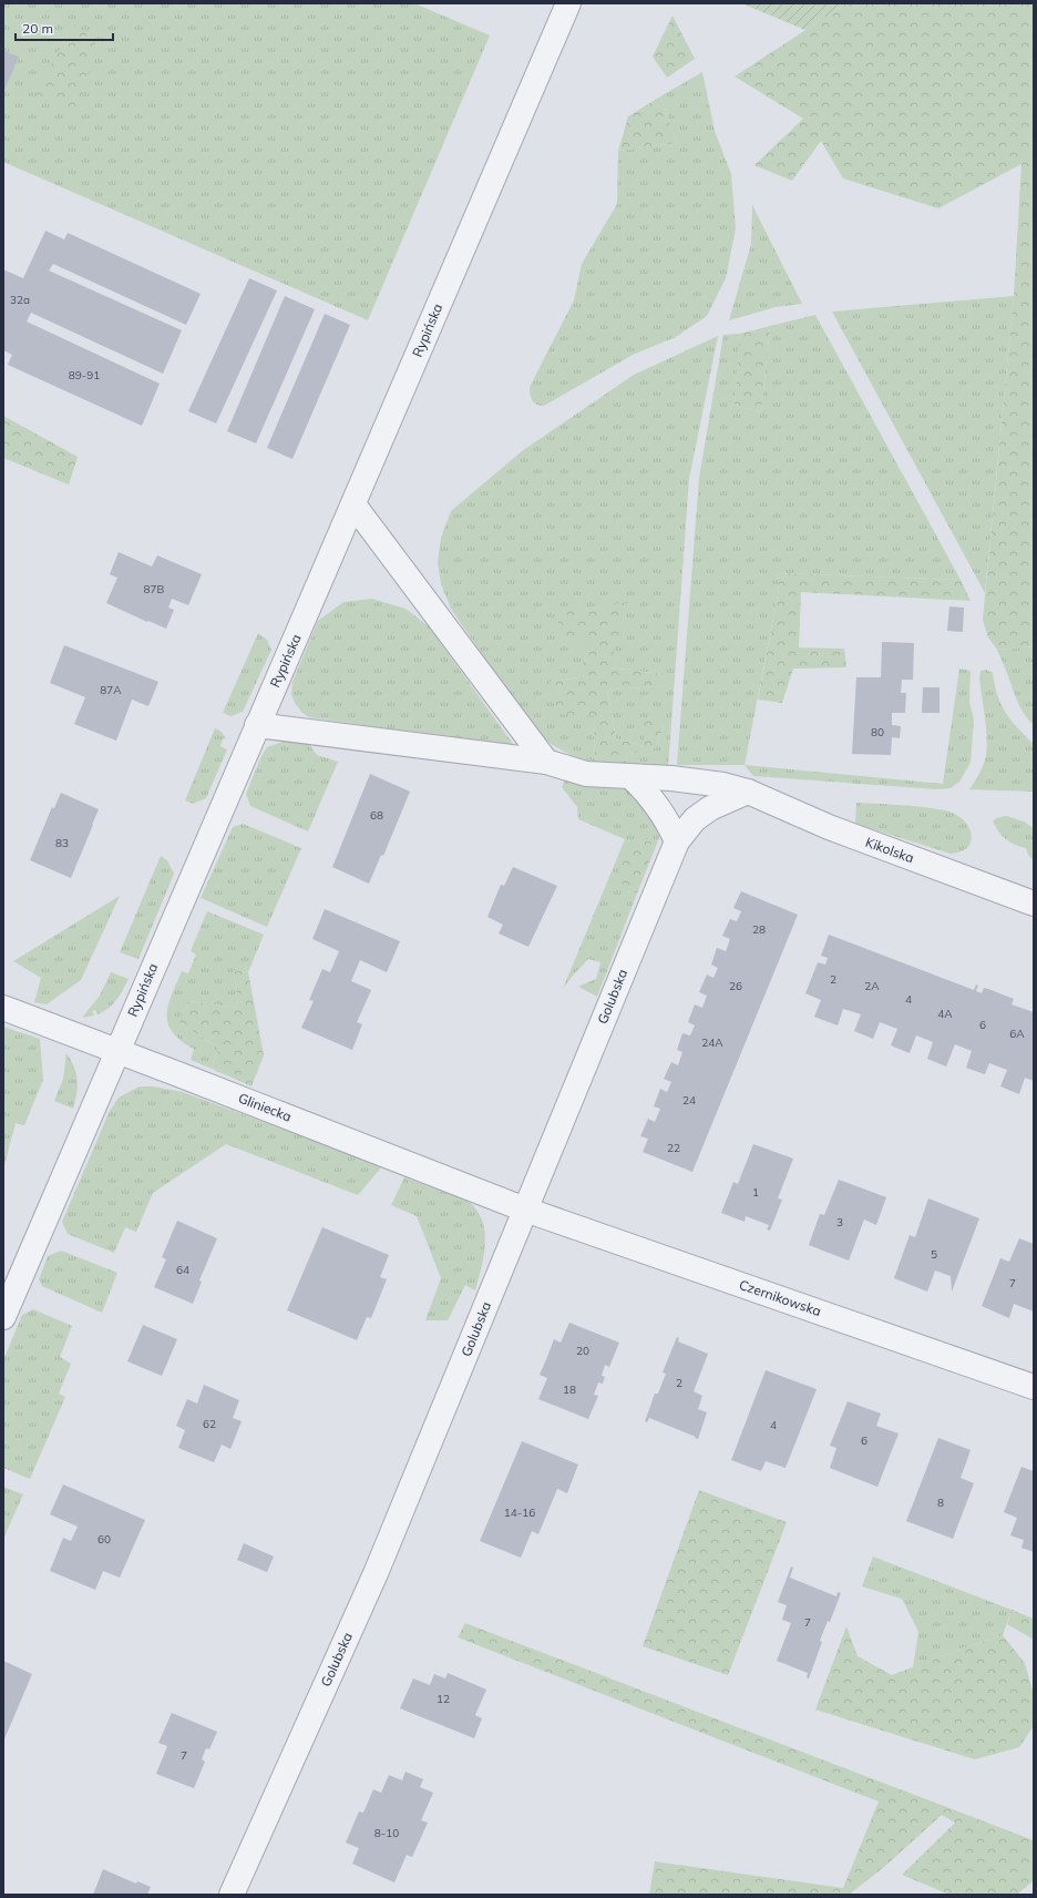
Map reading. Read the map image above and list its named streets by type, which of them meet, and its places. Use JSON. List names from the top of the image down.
{
  "streets": {
    "street": [
      "Rypińska",
      "Kikolska",
      "Golubska",
      "Gliniecka",
      "Czernikowska"
    ]
  },
  "crossings": [
    ["Rypińska", "Kikolska"],
    ["Rypińska", "Gliniecka"],
    ["Kikolska", "Golubska"],
    ["Golubska", "Gliniecka"],
    ["Golubska", "Czernikowska"],
    ["Gliniecka", "Czernikowska"]
  ],
  "house_numbers": [
    "32a",
    "89-91",
    "87B",
    "87A",
    "80",
    "68",
    "83",
    "28",
    "2",
    "26",
    "2A",
    "4",
    "4A",
    "6",
    "6A",
    "24A",
    "24",
    "22",
    "1",
    "3",
    "5",
    "64",
    "7",
    "20",
    "2",
    "18",
    "62",
    "4",
    "6",
    "8",
    "14-16",
    "60",
    "7",
    "12",
    "7",
    "8-10"
  ],
  "scale_bar": "20 m"
}
